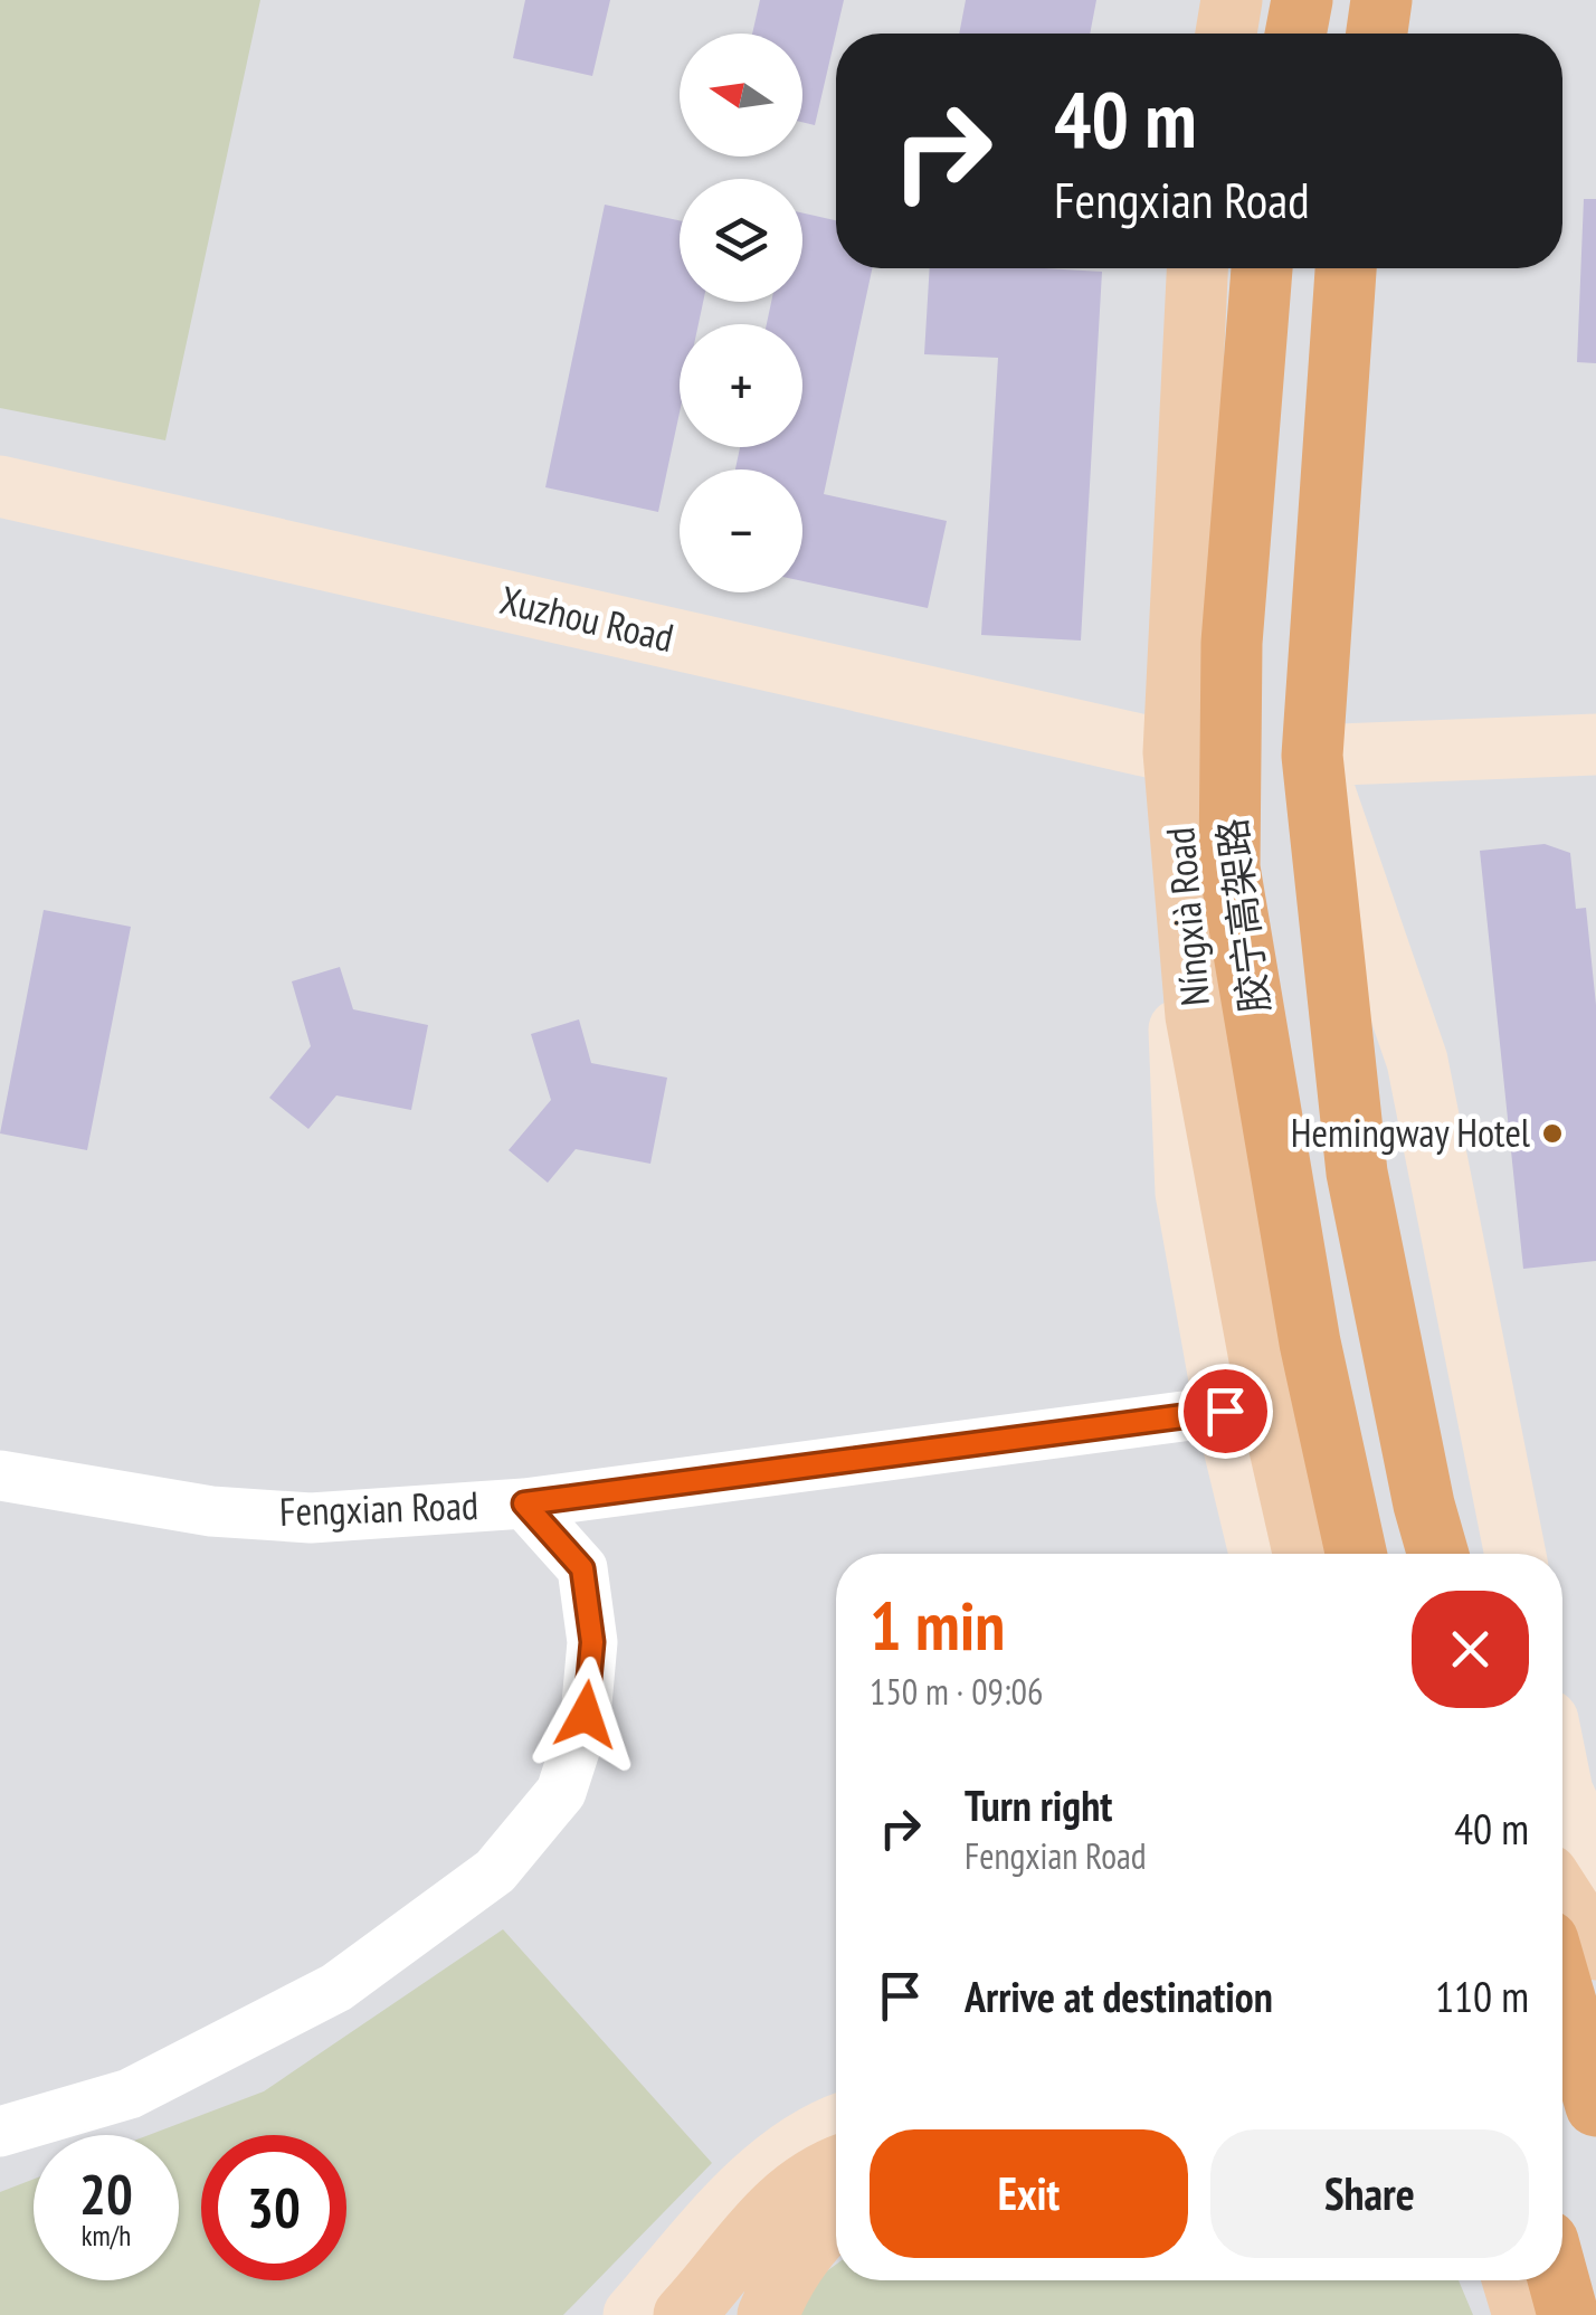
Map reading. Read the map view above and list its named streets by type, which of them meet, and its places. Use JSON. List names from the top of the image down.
{
  "streets": {
    "highway": ["胶宁高架路"],
    "main road": ["Níngxià Road"],
    "street": ["Xuzhou Road", "Fengxian Road"]
  },
  "crossings": [
    ["Xuzhou Road", "Níngxià Road"]
  ],
  "places": ["Hemingway Hotel"],
  "north": "left",
  "page": {
    "map_buttons": ["+", "−"],
    "turn": ["40 m", "Fengxian Road"],
    "heading": ["1 min", "150 m · 09:06"],
    "list": [
      {
        "name": "Turn right",
        "note": "Fengxian Road",
        "value": "40 m"
      },
      {
        "name": "Arrive at destination",
        "value": "110 m"
      }
    ],
    "buttons": ["Exit", "Share"],
    "speed": "20 km/h",
    "limit": "30"
  }
}
